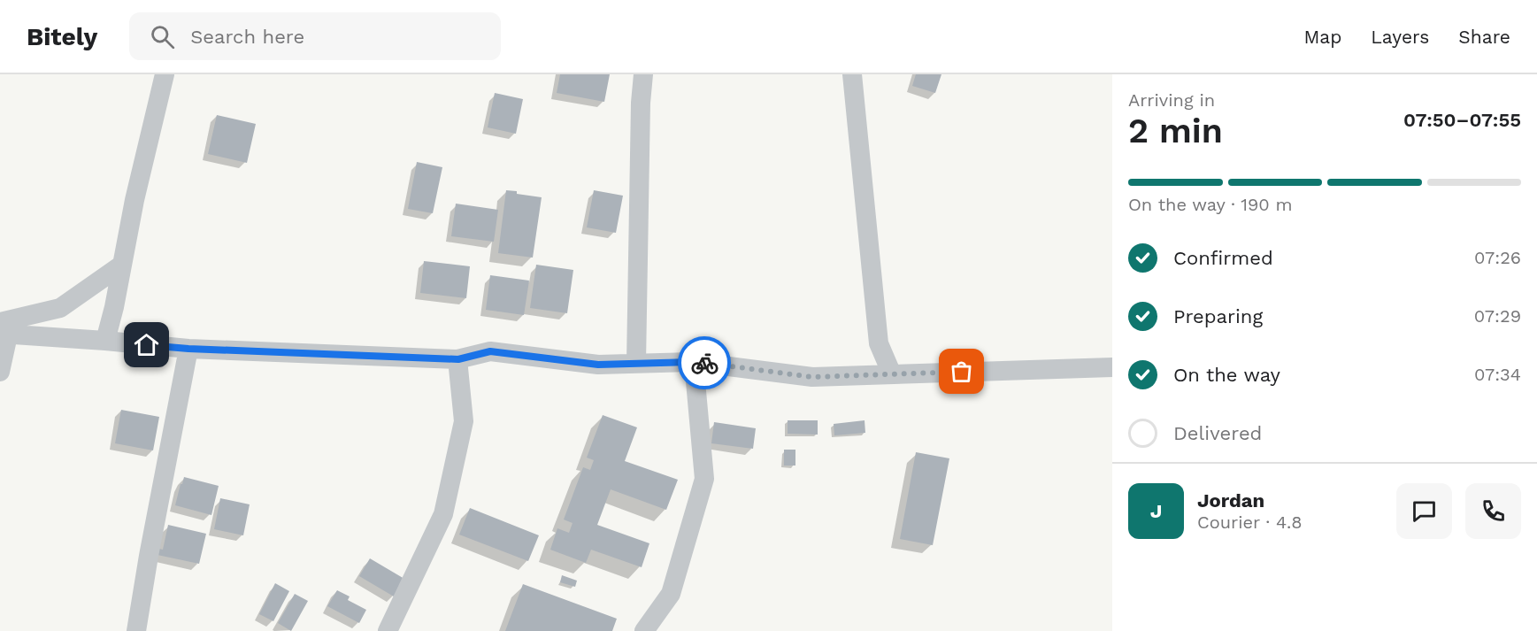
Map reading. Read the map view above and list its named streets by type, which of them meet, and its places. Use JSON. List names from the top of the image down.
{
  "page": {
    "header": "Bitely",
    "search": "Search here",
    "nav": ["Map", "Layers", "Share"],
    "heading": ["2 min", "Arriving in", "07:50–07:55"],
    "panel": ["Jordan", "Courier · 4.8"],
    "bar": "On the way · 190 m",
    "list": [
      ["Confirmed", "07:26"],
      ["Preparing", "07:29"],
      ["On the way", "07:34"],
      "Delivered"
    ],
    "round": "J"
  }
}
